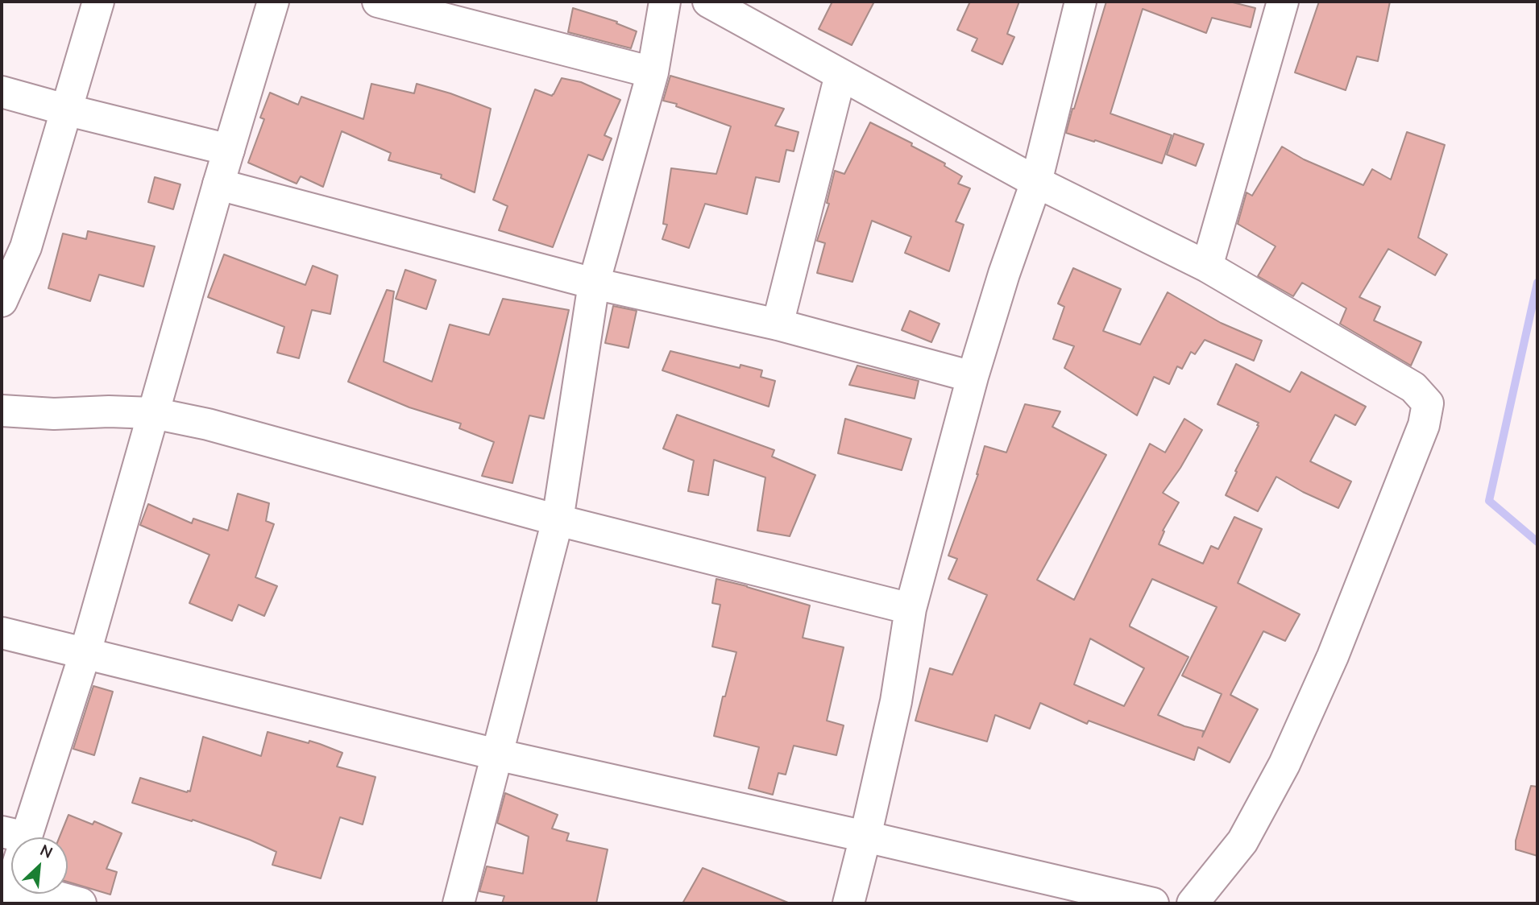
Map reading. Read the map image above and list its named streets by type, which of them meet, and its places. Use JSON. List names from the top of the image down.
{
  "north": "top right"
}
